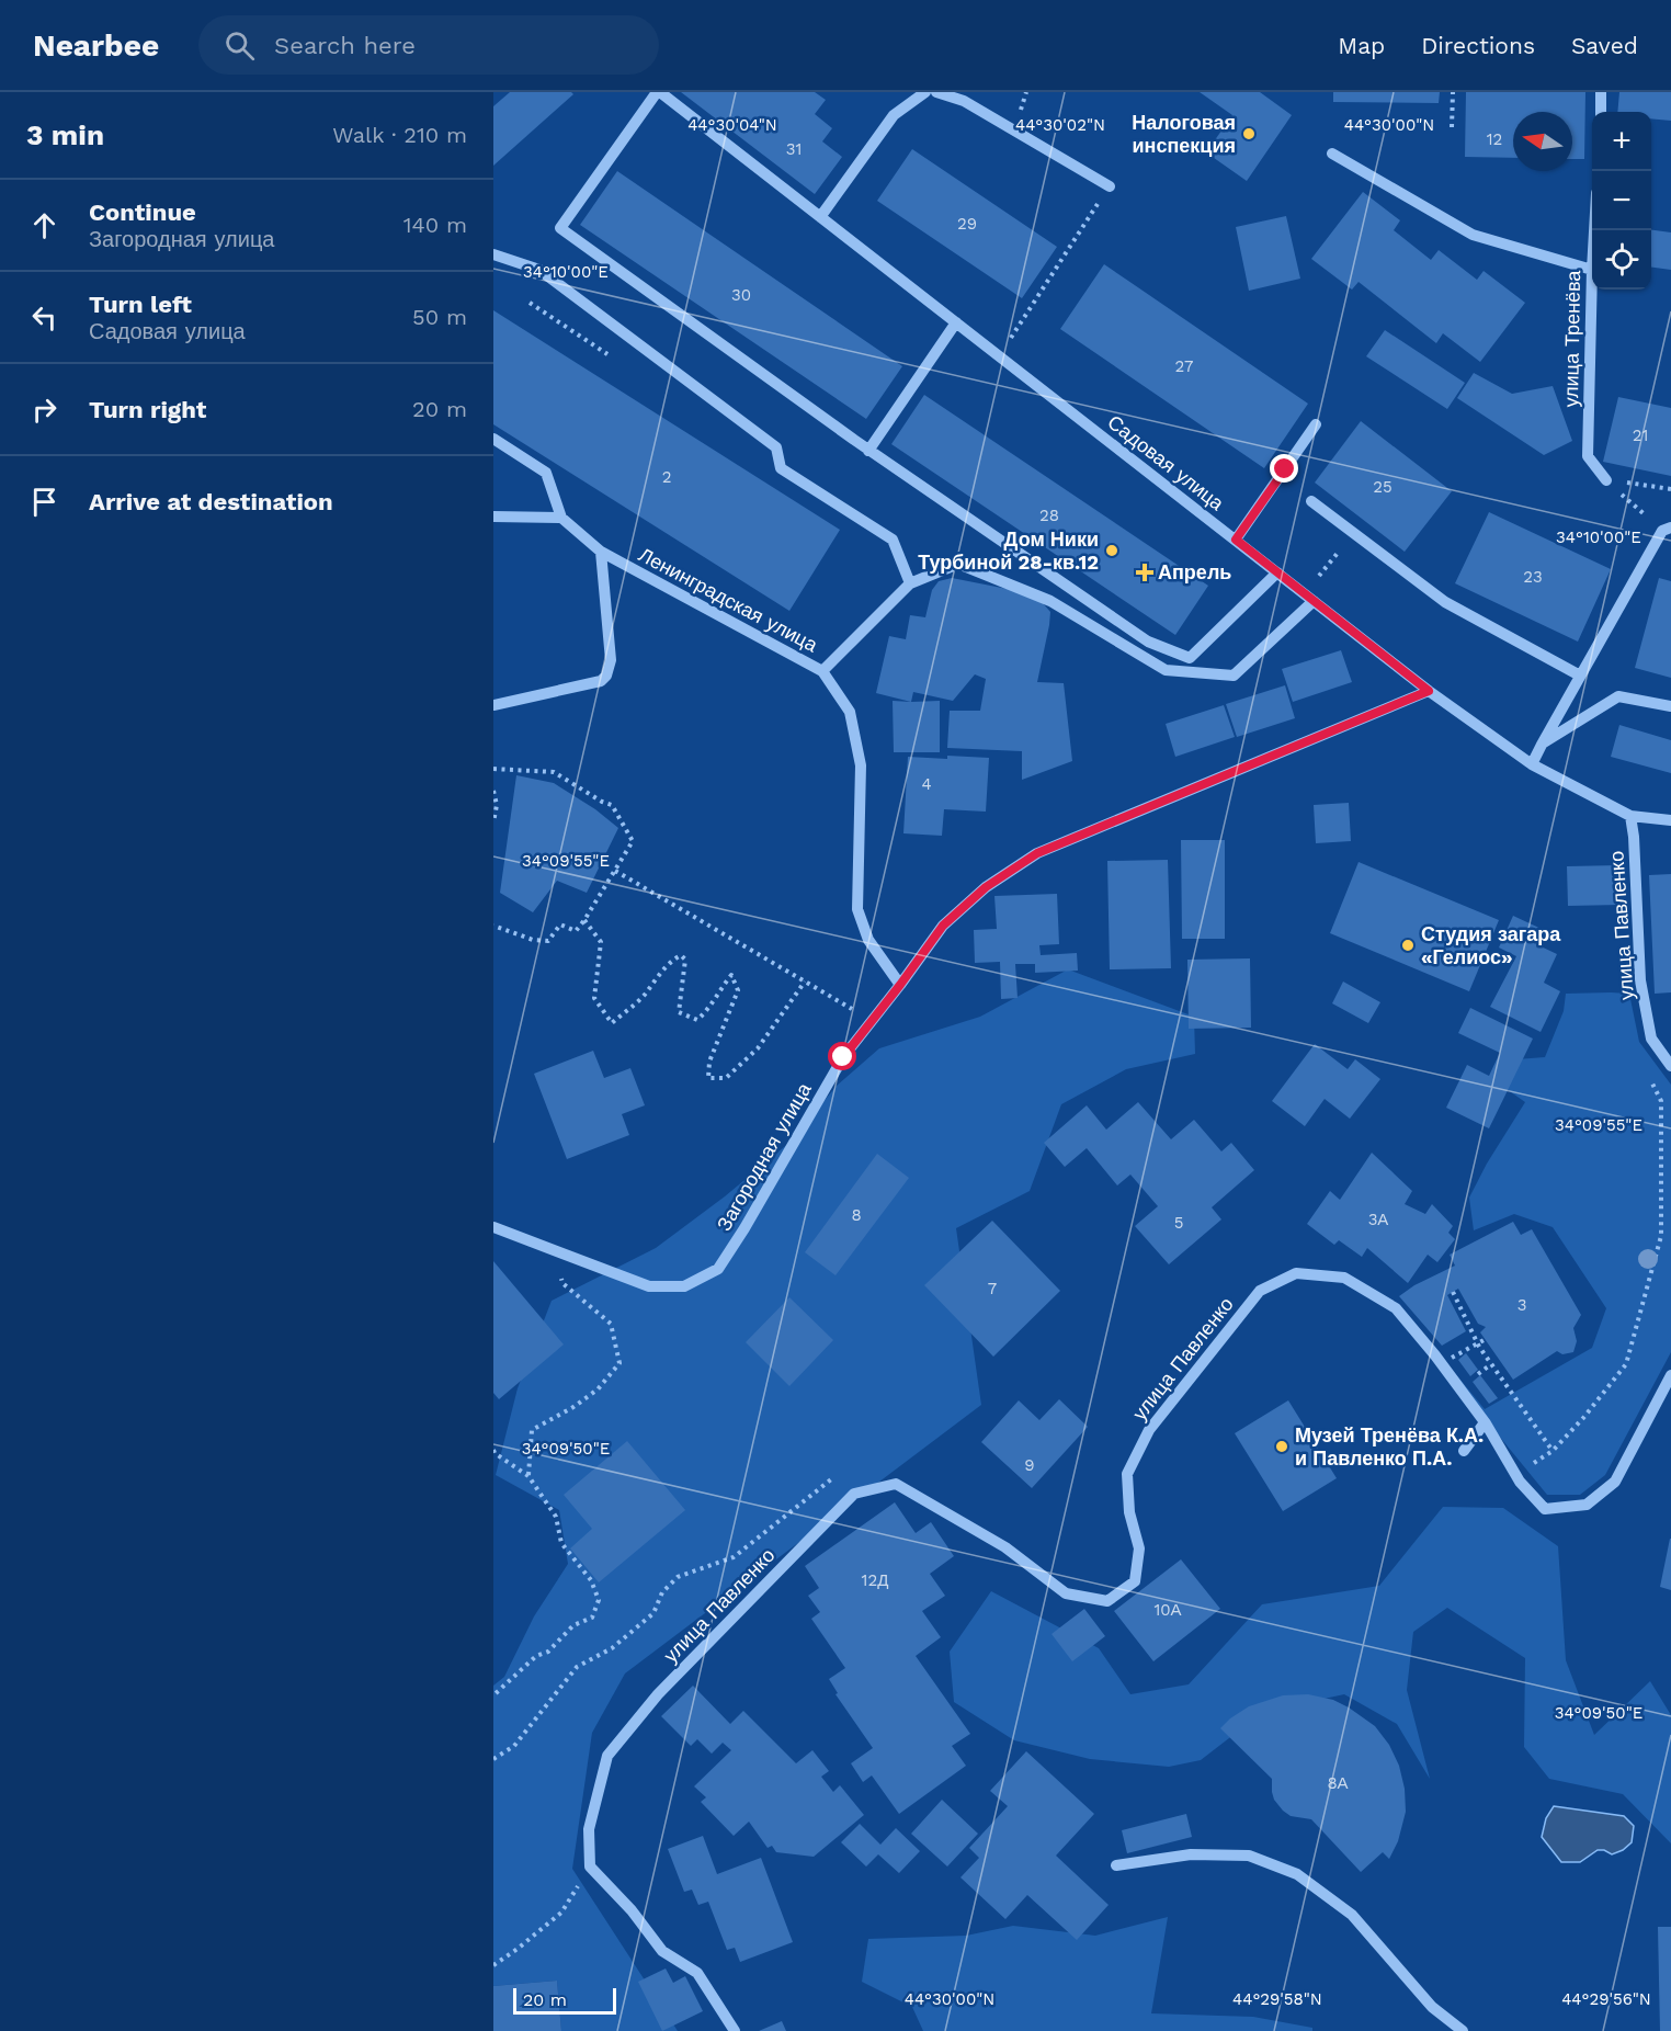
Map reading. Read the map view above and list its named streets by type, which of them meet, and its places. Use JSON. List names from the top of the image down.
{
  "streets": {
    "street": [
      "улица Тренёва",
      "Садовая улица",
      "Ленинградская улица",
      "улица Павленко",
      "Загородная улица"
    ]
  },
  "crossings": [
    ["Садовая улица", "улица Павленко"],
    ["Садовая улица", "Загородная улица"],
    ["Ленинградская улица", "Загородная улица"]
  ],
  "places": {
    "other": [
      "Налоговая инспекция",
      "Дом Ники Турбиной 28-кв.12",
      "Студия загара «Гелиос»",
      "Музей Тренёва К.А. и Павленко П.А."
    ],
    "health": ["Апрель"]
  },
  "house_numbers": [
    "12",
    "31",
    "29",
    "30",
    "27",
    "21",
    "2",
    "25",
    "28",
    "23",
    "4",
    "8",
    "3А",
    "5",
    "7",
    "3",
    "9",
    "12Д",
    "10А",
    "8А"
  ],
  "scale_bar": "20 m",
  "north": "left",
  "page": {
    "header": "Nearbee",
    "search": "Search here",
    "nav": ["Map", "Directions", "Saved"],
    "heading": ["3 min", "Walk · 210 m"],
    "map_buttons": ["+", "−"],
    "list": [
      ["Continue", "Загородная улица", "140 m"],
      ["Turn left", "Садовая улица", "50 m"],
      ["Turn right", "20 m"],
      "Arrive at destination"
    ],
    "scale": "20 m"
  },
  "coordinates": [
    "44°30'04\"N",
    "44°30'02\"N",
    "44°30'00\"N",
    "34°10'00\"E",
    "34°09'55\"E",
    "34°09'50\"E",
    "44°29'58\"N",
    "44°29'56\"N"
  ]
}
